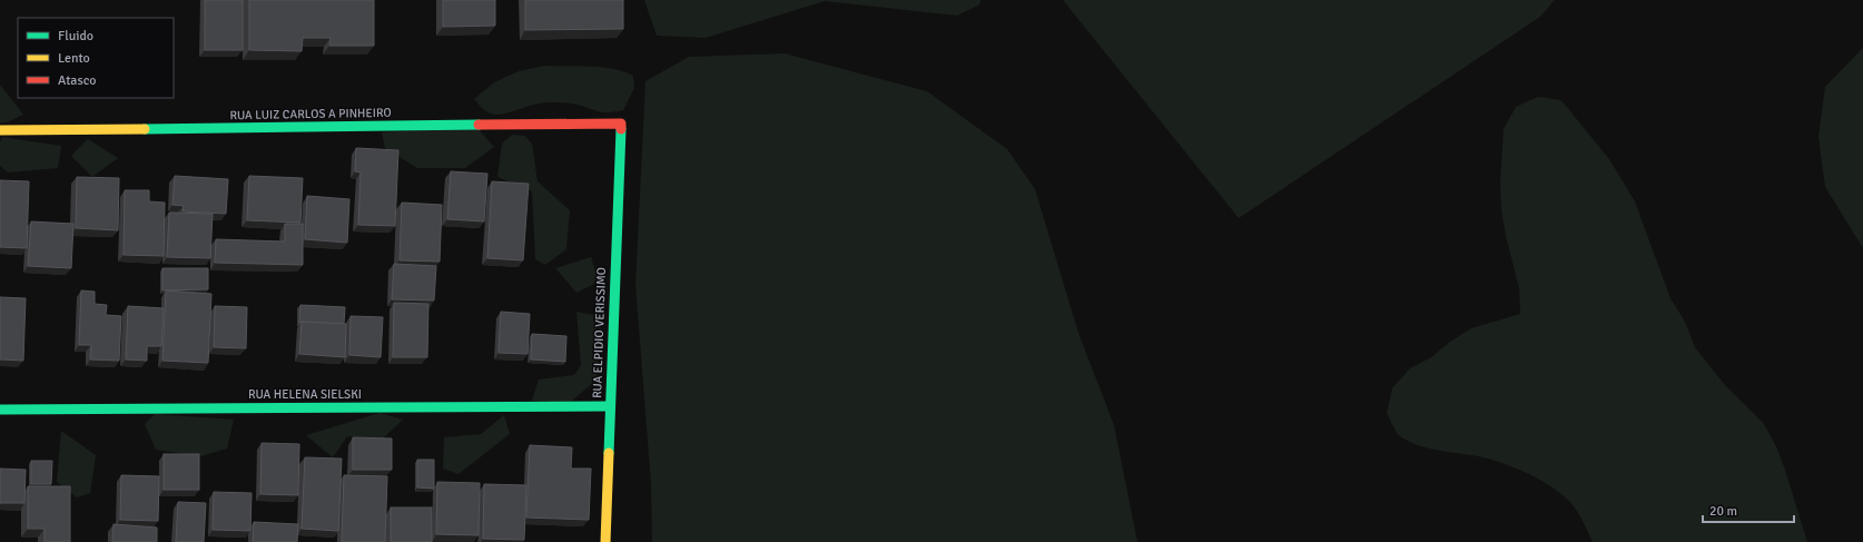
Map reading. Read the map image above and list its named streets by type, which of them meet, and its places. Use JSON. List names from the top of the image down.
{
  "streets": {
    "street": ["RUA LUIZ CARLOS A PINHEIRO", "RUA ELPIDIO VERISSIMO", "RUA HELENA SIELSKI"]
  },
  "crossings": [
    ["RUA LUIZ CARLOS A PINHEIRO", "RUA ELPIDIO VERISSIMO"],
    ["RUA ELPIDIO VERISSIMO", "RUA HELENA SIELSKI"]
  ],
  "legend": ["Fluido", "Lento", "Atasco"],
  "scale_bar": "20 m"
}
